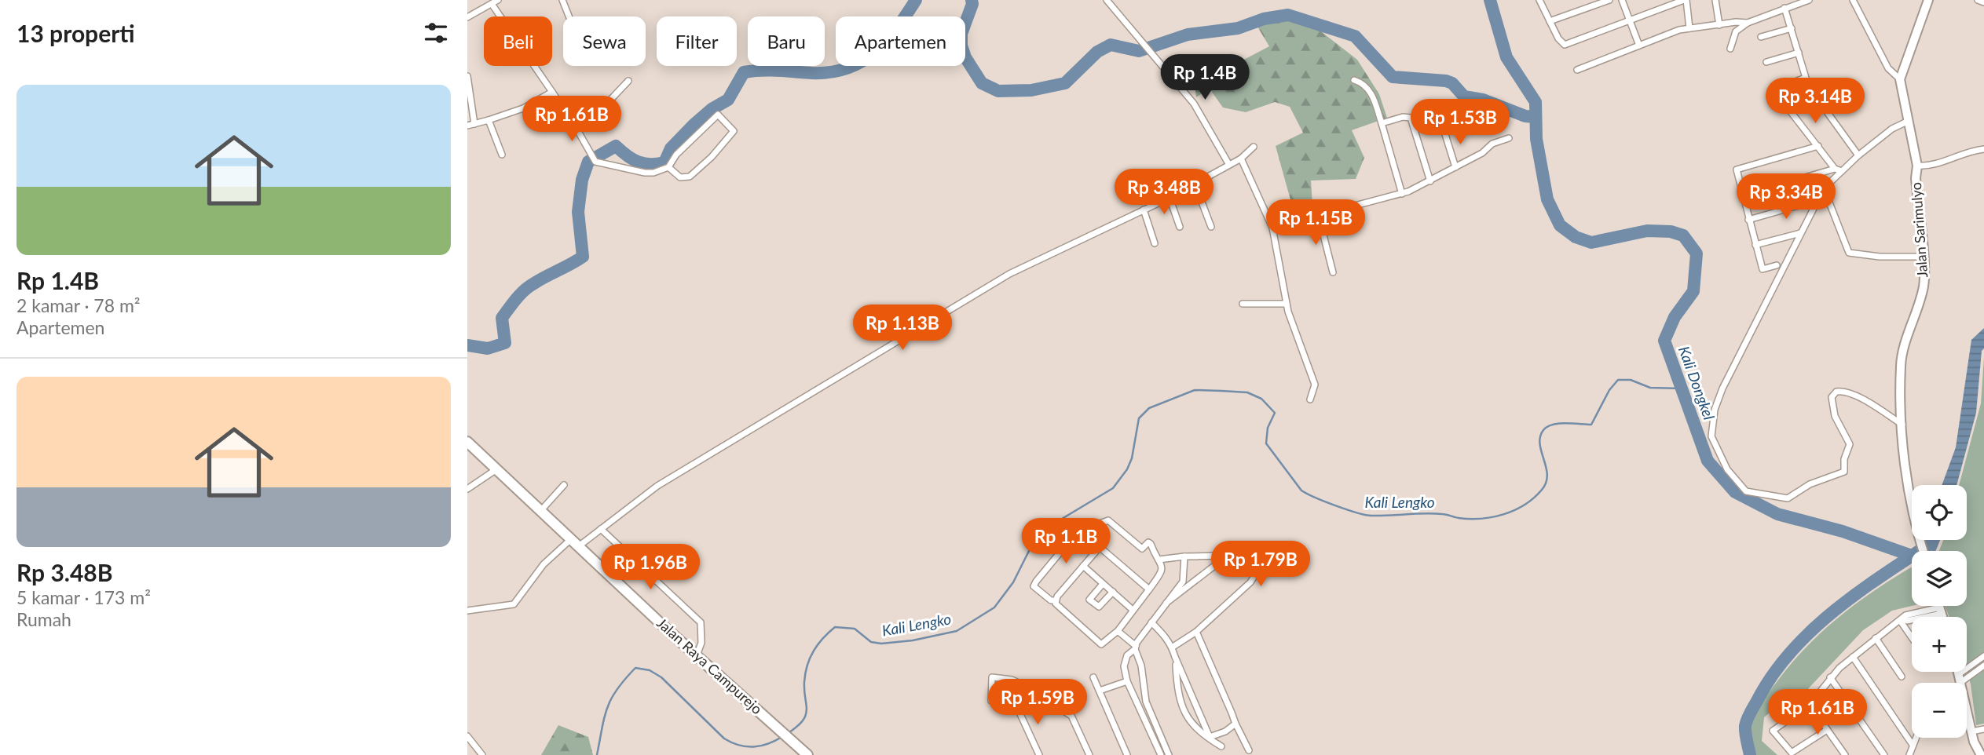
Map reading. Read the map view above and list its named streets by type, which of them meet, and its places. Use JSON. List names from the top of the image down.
{
  "streets": {
    "main road": ["Jalan Raya Campurejo"],
    "street": ["Jalan Sarimulyo"]
  },
  "water": ["Kali Dongkel", "Kali Lengko"],
  "page": {
    "heading": "13 properti",
    "chip": [
      "Beli",
      "Sewa",
      "Filter",
      "Baru",
      "Apartemen"
    ],
    "price": [
      "Rp 1.4B",
      "Rp 3.14B",
      "Rp 1.61B",
      "Rp 1.53B",
      "Rp 3.48B",
      "Rp 3.34B",
      "Rp 1.15B",
      "Rp 1.13B",
      "Rp 1.1B",
      "Rp 1.79B",
      "Rp 1.96B",
      "Rp 1.59B",
      "Rp 1.61B"
    ],
    "list": [
      {
        "name": "Rp 1.4B",
        "note": "2 kamar · 78 m² · Apartemen"
      },
      {
        "name": "Rp 3.48B",
        "note": "5 kamar · 173 m² · Rumah"
      }
    ],
    "map_buttons": ["+", "−"]
  }
}
